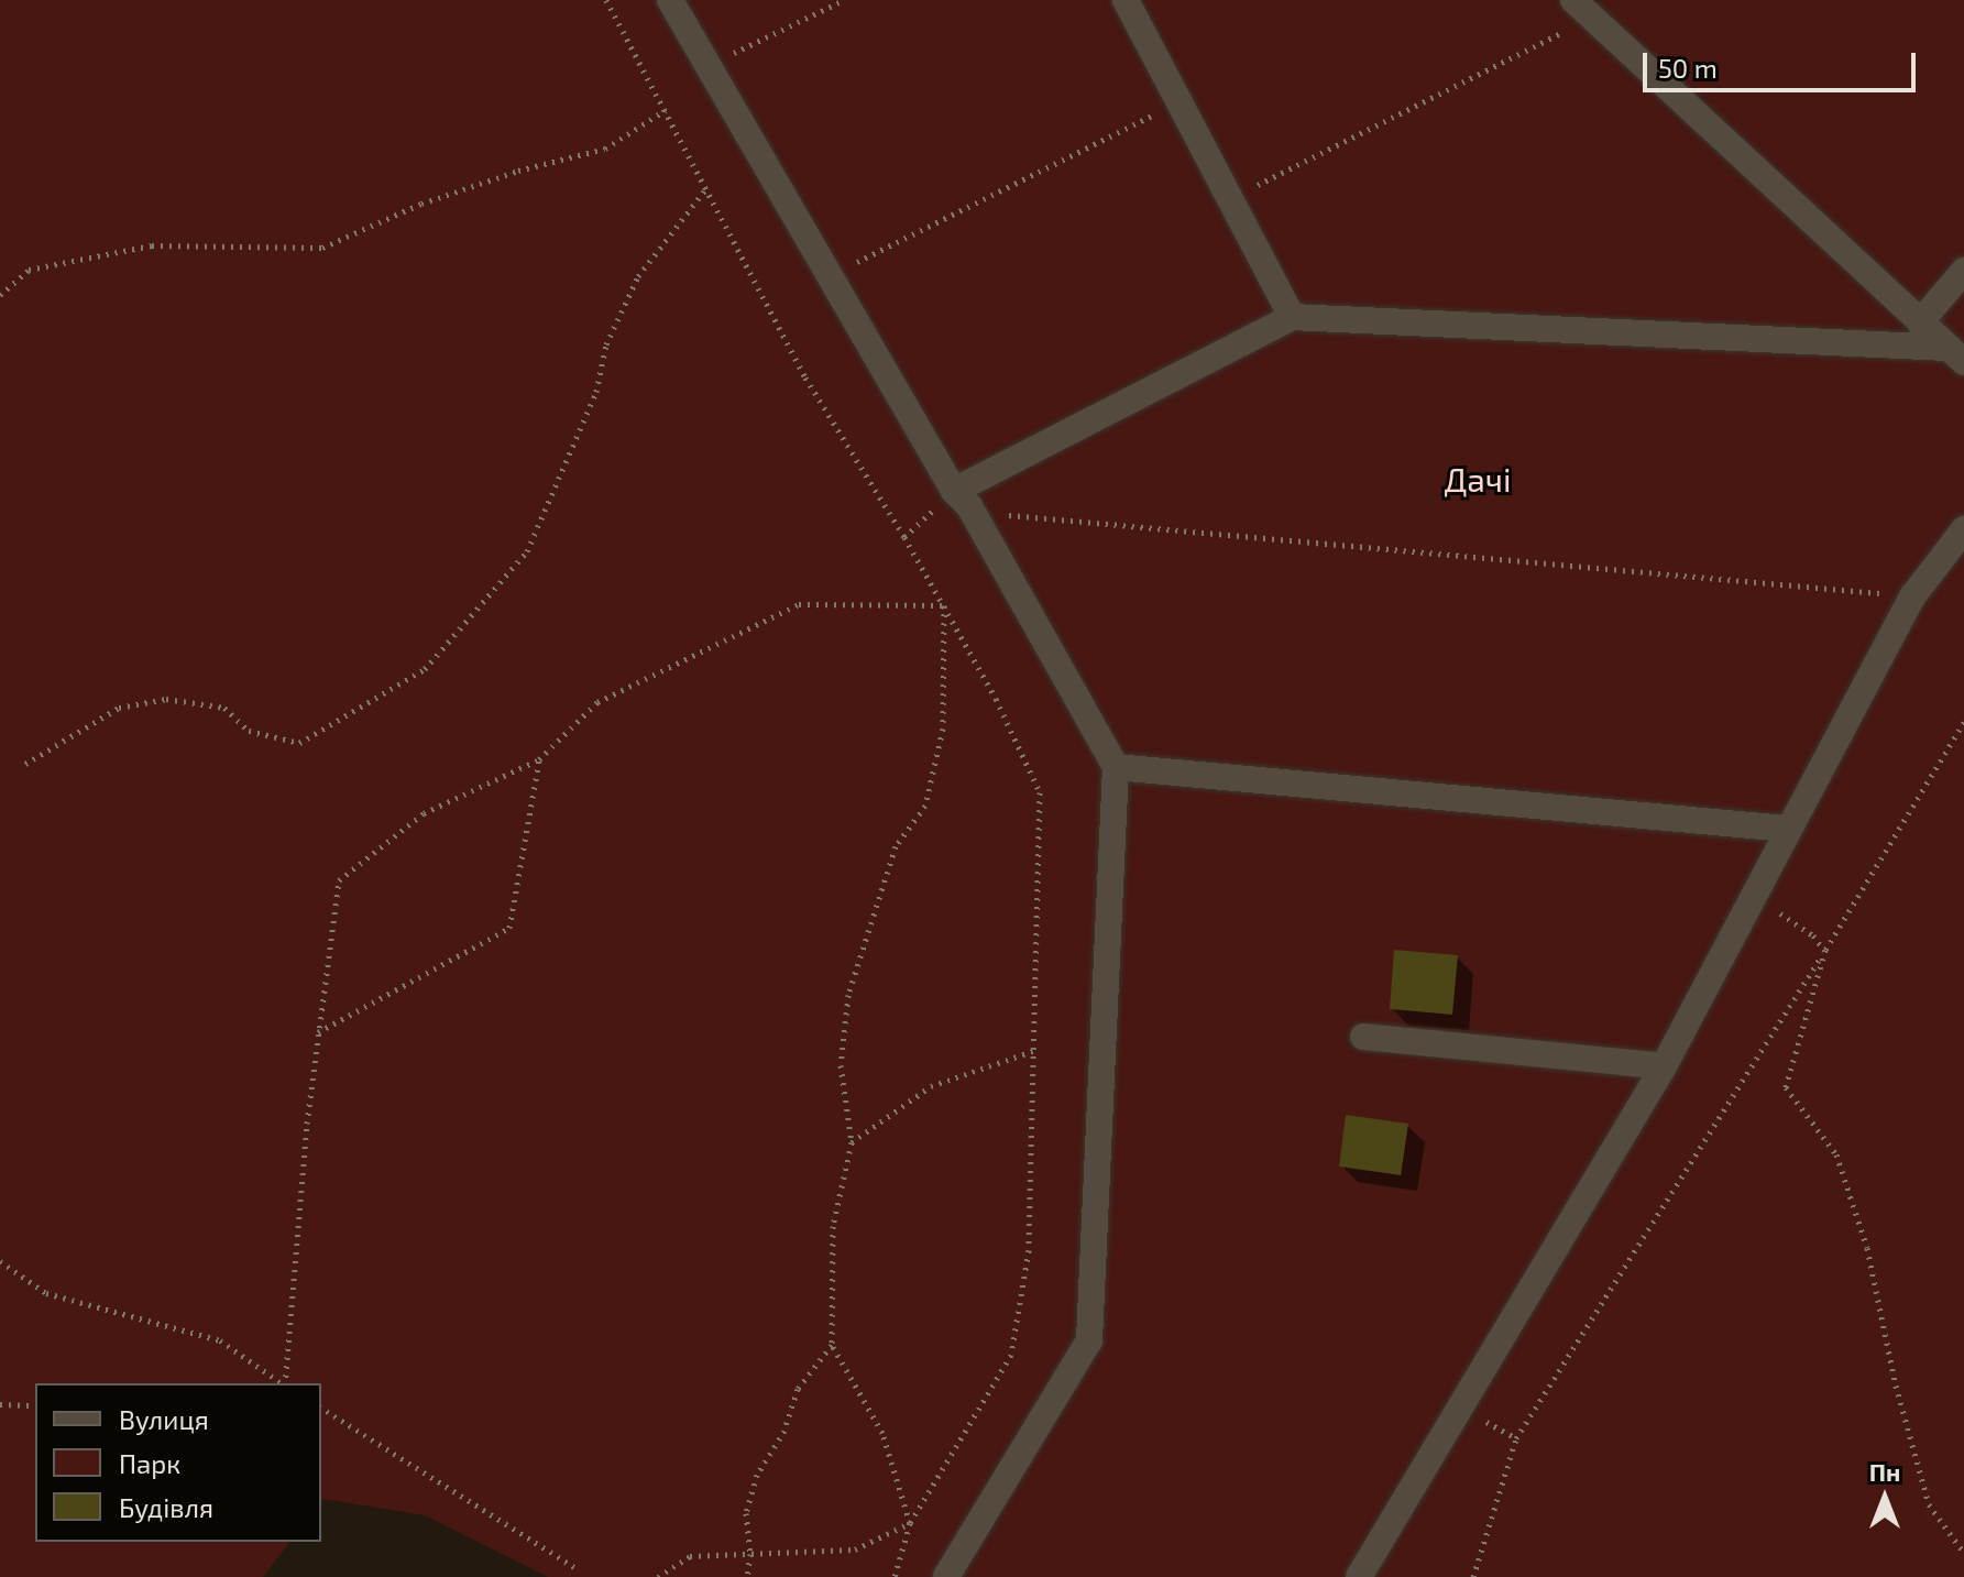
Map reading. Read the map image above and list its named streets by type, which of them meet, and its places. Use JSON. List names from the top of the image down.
{
  "parks": ["Дачі"],
  "legend": ["Вулиця", "Парк", "Будівля"],
  "scale_bar": "50 m",
  "north": "top"
}
